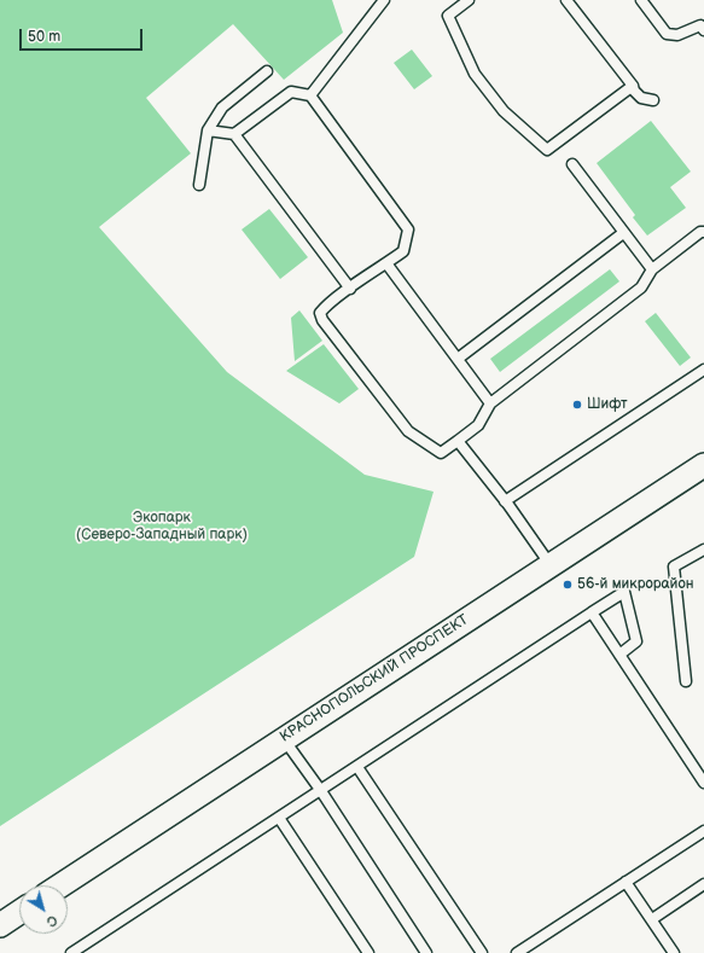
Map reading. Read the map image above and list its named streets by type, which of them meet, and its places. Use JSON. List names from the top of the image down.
{
  "streets": {
    "street": ["КРАСНОПОЛЬСКИЙ ПРОСПЕКТ"]
  },
  "parks": ["Экопарк (Северо-Западный парк)"],
  "places": ["Шифт", "56-й микрорайон"],
  "scale_bar": "50 m",
  "north": "bottom right"
}
